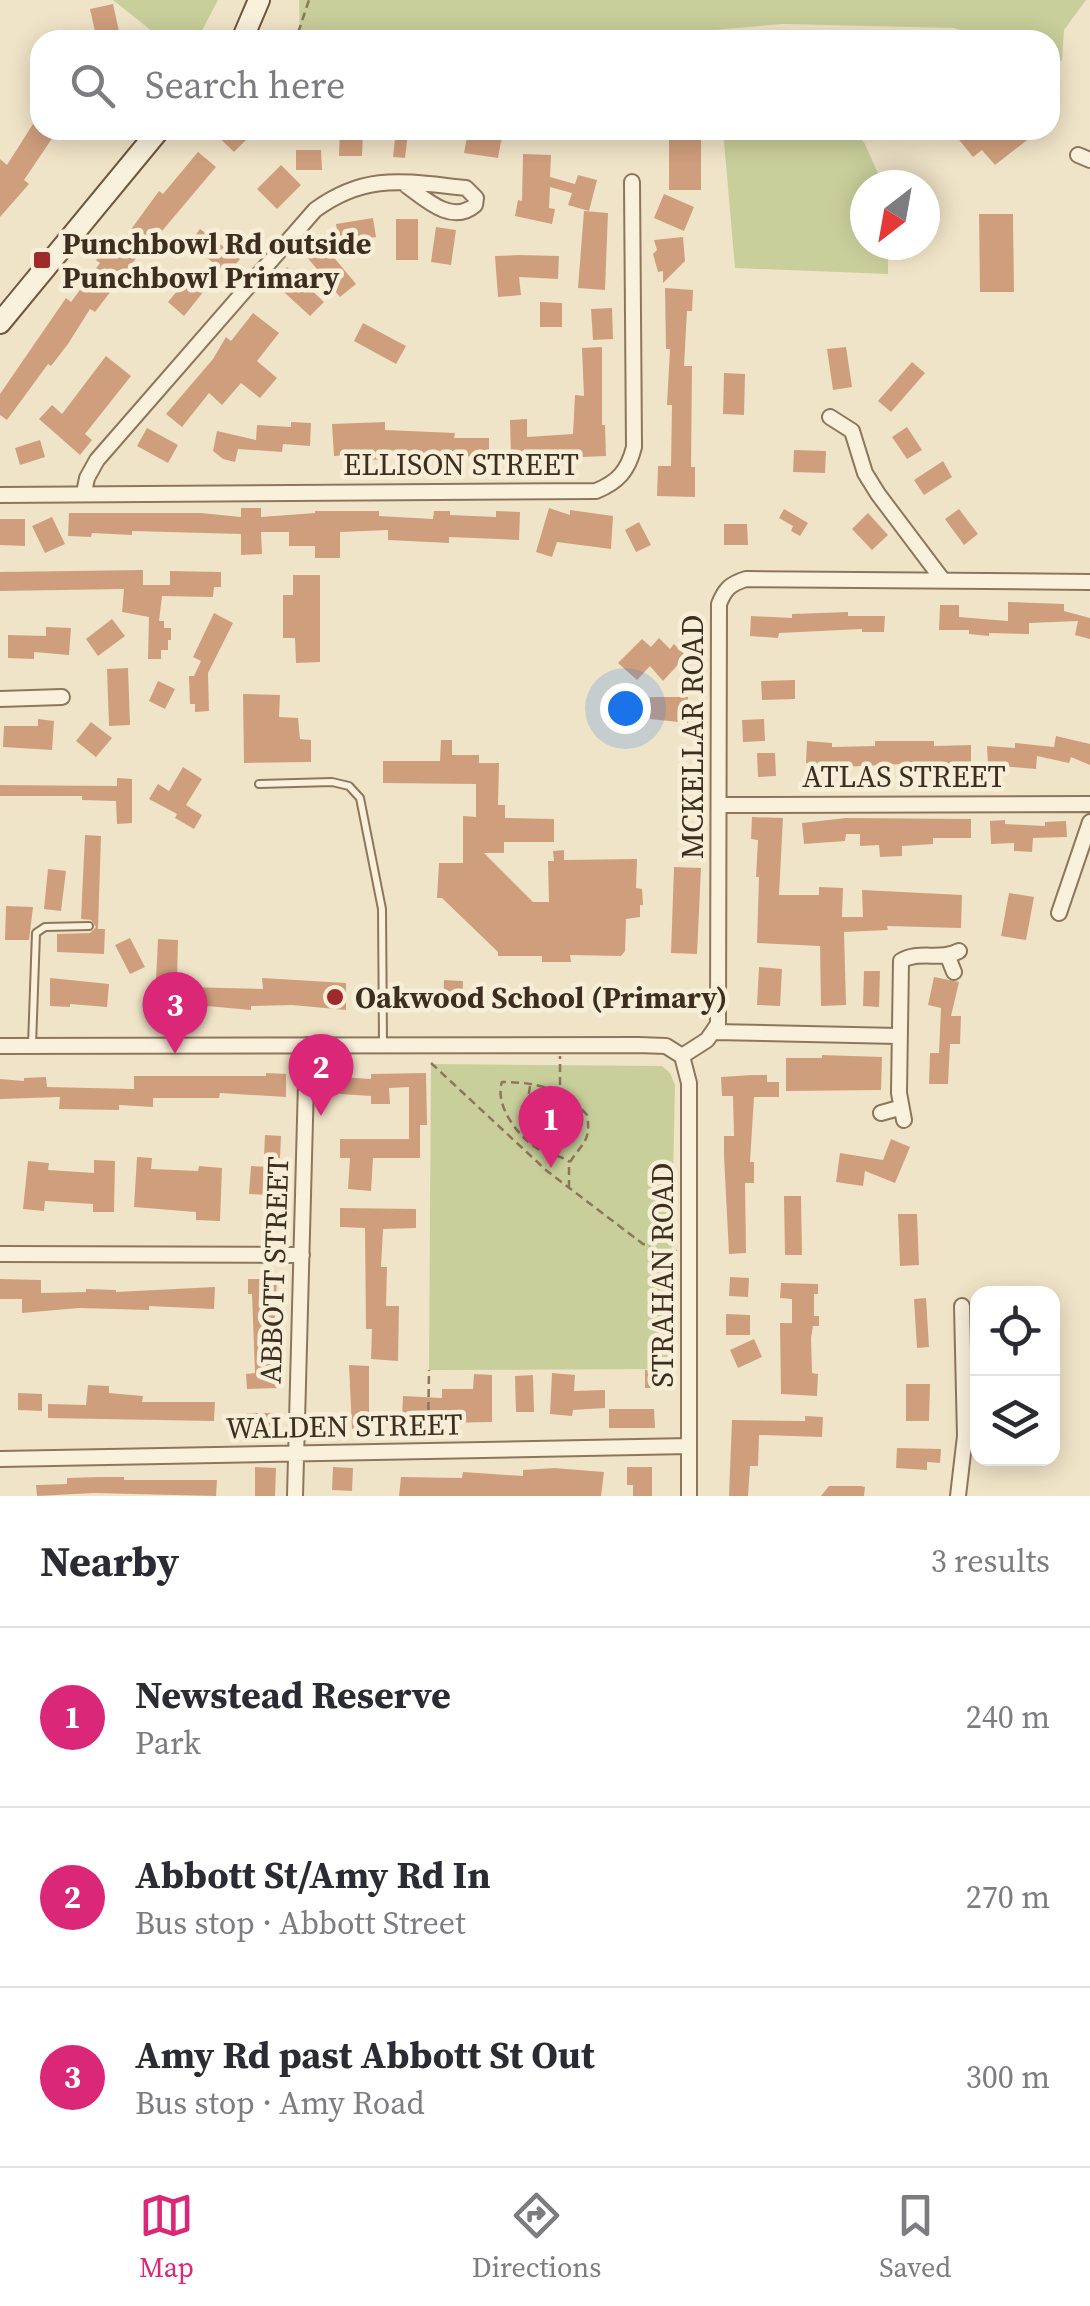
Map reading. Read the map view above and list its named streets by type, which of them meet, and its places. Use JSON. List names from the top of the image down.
{
  "streets": {
    "street": [
      "ELLISON STREET",
      "MCKELLAR ROAD",
      "ATLAS STREET",
      "ABBOTT STREET",
      "STRAHAN ROAD",
      "WALDEN STREET"
    ]
  },
  "crossings": [
    ["MCKELLAR ROAD", "ATLAS STREET"],
    ["ABBOTT STREET", "WALDEN STREET"],
    ["STRAHAN ROAD", "WALDEN STREET"]
  ],
  "places": {
    "transit": ["Punchbowl Rd outside Punchbowl Primary"],
    "other": ["Oakwood School (Primary)"]
  },
  "north": "bottom left",
  "page": {
    "search": "Search here",
    "pins": ["3", "2", "1"],
    "heading": ["Nearby", "3 results"],
    "list": [
      {
        "mark": "1",
        "name": "Newstead Reserve",
        "note": "Park",
        "value": "240 m"
      },
      {
        "mark": "2",
        "name": "Abbott St/Amy Rd In",
        "note": "Bus stop · Abbott Street",
        "value": "270 m"
      },
      {
        "mark": "3",
        "name": "Amy Rd past Abbott St Out",
        "note": "Bus stop · Amy Road",
        "value": "300 m"
      }
    ],
    "nav": ["Map", "Directions", "Saved"]
  }
}
